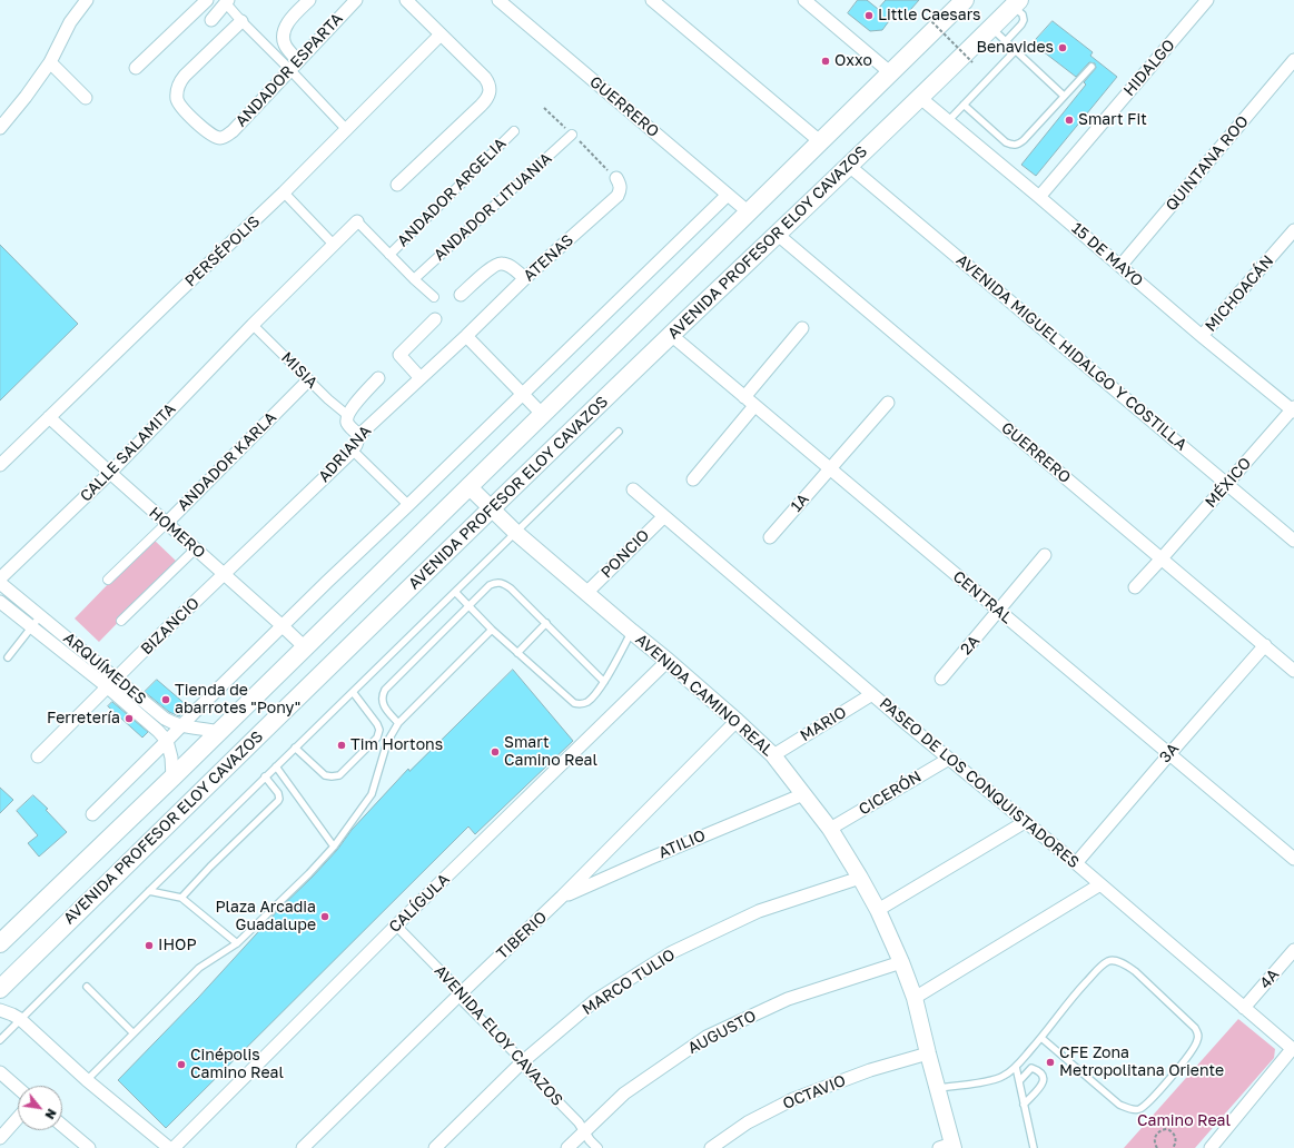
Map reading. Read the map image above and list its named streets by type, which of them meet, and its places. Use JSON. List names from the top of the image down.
{
  "streets": {
    "main road": ["AVENIDA PROFESOR ELOY CAVAZOS"],
    "street": [
      "HIDALGO",
      "ANDADOR ESPARTA",
      "GUERRERO",
      "QUINTANA ROO",
      "ANDADOR ARGELIA",
      "ANDADOR LITUANIA",
      "PERSÉPOLIS",
      "15 DE MAYO",
      "ATENAS",
      "MICHOACÁN",
      "AVENIDA MIGUEL HIDALGO Y COSTILLA",
      "MISIA",
      "CALLE SALAMITA",
      "ADRIANA",
      "ANDADOR KARLA",
      "MÉXICO",
      "1A",
      "HOMERO",
      "PONCIO",
      "CENTRAL",
      "BIZANCIO",
      "2A",
      "ARQUÍMEDES",
      "AVENIDA CAMINO REAL",
      "MARIO",
      "3A",
      "PASEO DE LOS CONQUISTADORES",
      "CICERÓN",
      "ATILIO",
      "CALÍGULA",
      "TIBERIO",
      "4A",
      "MARCO TULIO",
      "AUGUSTO",
      "AVENIDA ELOY CAVAZOS",
      "OCTAVIO"
    ]
  },
  "crossings": [
    ["HIDALGO", "15 DE MAYO"],
    ["GUERRERO", "AVENIDA PROFESOR ELOY CAVAZOS"],
    ["GUERRERO", "MÉXICO"],
    ["GUERRERO", "3A"],
    ["QUINTANA ROO", "15 DE MAYO"],
    ["AVENIDA PROFESOR ELOY CAVAZOS", "15 DE MAYO"],
    ["AVENIDA PROFESOR ELOY CAVAZOS", "AVENIDA MIGUEL HIDALGO Y COSTILLA"],
    ["AVENIDA PROFESOR ELOY CAVAZOS", "HOMERO"],
    ["AVENIDA PROFESOR ELOY CAVAZOS", "CENTRAL"],
    ["AVENIDA PROFESOR ELOY CAVAZOS", "ARQUÍMEDES"],
    ["AVENIDA PROFESOR ELOY CAVAZOS", "AVENIDA CAMINO REAL"],
    ["PERSÉPOLIS", "HOMERO"],
    ["15 DE MAYO", "MICHOACÁN"],
    ["15 DE MAYO", "MÉXICO"],
    ["ATENAS", "ADRIANA"],
    ["AVENIDA MIGUEL HIDALGO Y COSTILLA", "MÉXICO"],
    ["MISIA", "CALLE SALAMITA"],
    ["MISIA", "ANDADOR KARLA"],
    ["CALLE SALAMITA", "HOMERO"],
    ["ADRIANA", "HOMERO"],
    ["ADRIANA", "BIZANCIO"],
    ["ANDADOR KARLA", "HOMERO"],
    ["1A", "CENTRAL"],
    ["HOMERO", "BIZANCIO"],
    ["PONCIO", "AVENIDA CAMINO REAL"],
    ["PONCIO", "PASEO DE LOS CONQUISTADORES"],
    ["CENTRAL", "2A"],
    ["CENTRAL", "3A"],
    ["BIZANCIO", "ARQUÍMEDES"],
    ["AVENIDA CAMINO REAL", "MARIO"],
    ["AVENIDA CAMINO REAL", "CICERÓN"],
    ["AVENIDA CAMINO REAL", "ATILIO"],
    ["AVENIDA CAMINO REAL", "CALÍGULA"],
    ["AVENIDA CAMINO REAL", "TIBERIO"],
    ["AVENIDA CAMINO REAL", "MARCO TULIO"],
    ["AVENIDA CAMINO REAL", "AUGUSTO"],
    ["AVENIDA CAMINO REAL", "OCTAVIO"],
    ["MARIO", "PASEO DE LOS CONQUISTADORES"],
    ["3A", "PASEO DE LOS CONQUISTADORES"],
    ["PASEO DE LOS CONQUISTADORES", "CICERÓN"],
    ["PASEO DE LOS CONQUISTADORES", "4A"],
    ["ATILIO", "TIBERIO"],
    ["CALÍGULA", "AVENIDA ELOY CAVAZOS"],
    ["TIBERIO", "AVENIDA ELOY CAVAZOS"],
    ["MARCO TULIO", "AVENIDA ELOY CAVAZOS"],
    ["AUGUSTO", "AVENIDA ELOY CAVAZOS"]
  ],
  "parks": ["Camino Real"],
  "places": [
    "Little Caesars",
    "Benavides",
    "Oxxo",
    "Smart Fit",
    "Tienda de abarrotes \"Pony\"",
    "Ferretería",
    "Tim Hortons",
    "Smart Camino Real",
    "Plaza Arcadia Guadalupe",
    "IHOP",
    "CFE Zona Metropolitana Oriente",
    "Cinépolis Camino Real"
  ],
  "north": "bottom right"
}
